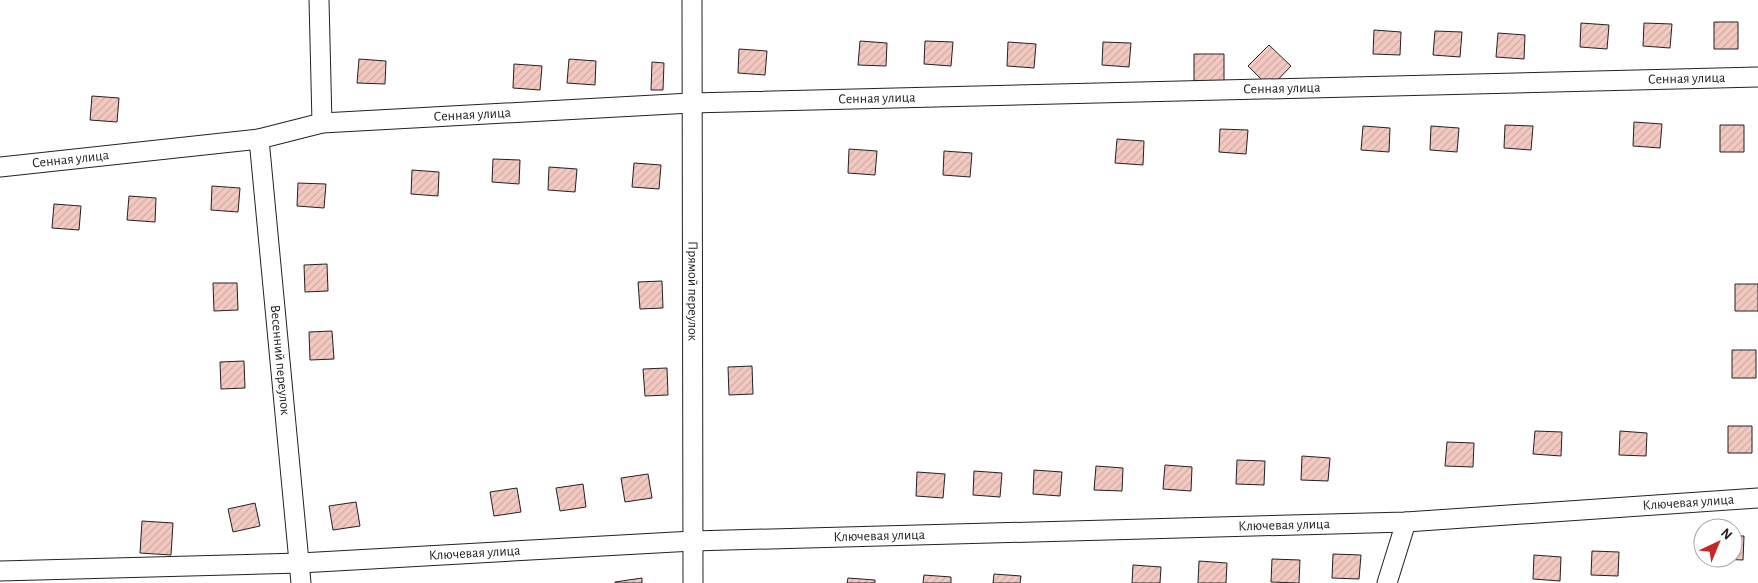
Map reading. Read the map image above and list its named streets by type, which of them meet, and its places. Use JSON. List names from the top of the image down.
{
  "streets": {
    "street": [
      "Сенная улица",
      "Прямой переулок",
      "Весенний переулок",
      "Ключевая улица"
    ]
  },
  "crossings": [
    ["Сенная улица", "Прямой переулок"],
    ["Сенная улица", "Весенний переулок"],
    ["Прямой переулок", "Ключевая улица"],
    ["Весенний переулок", "Ключевая улица"]
  ],
  "north": "top right"
}
